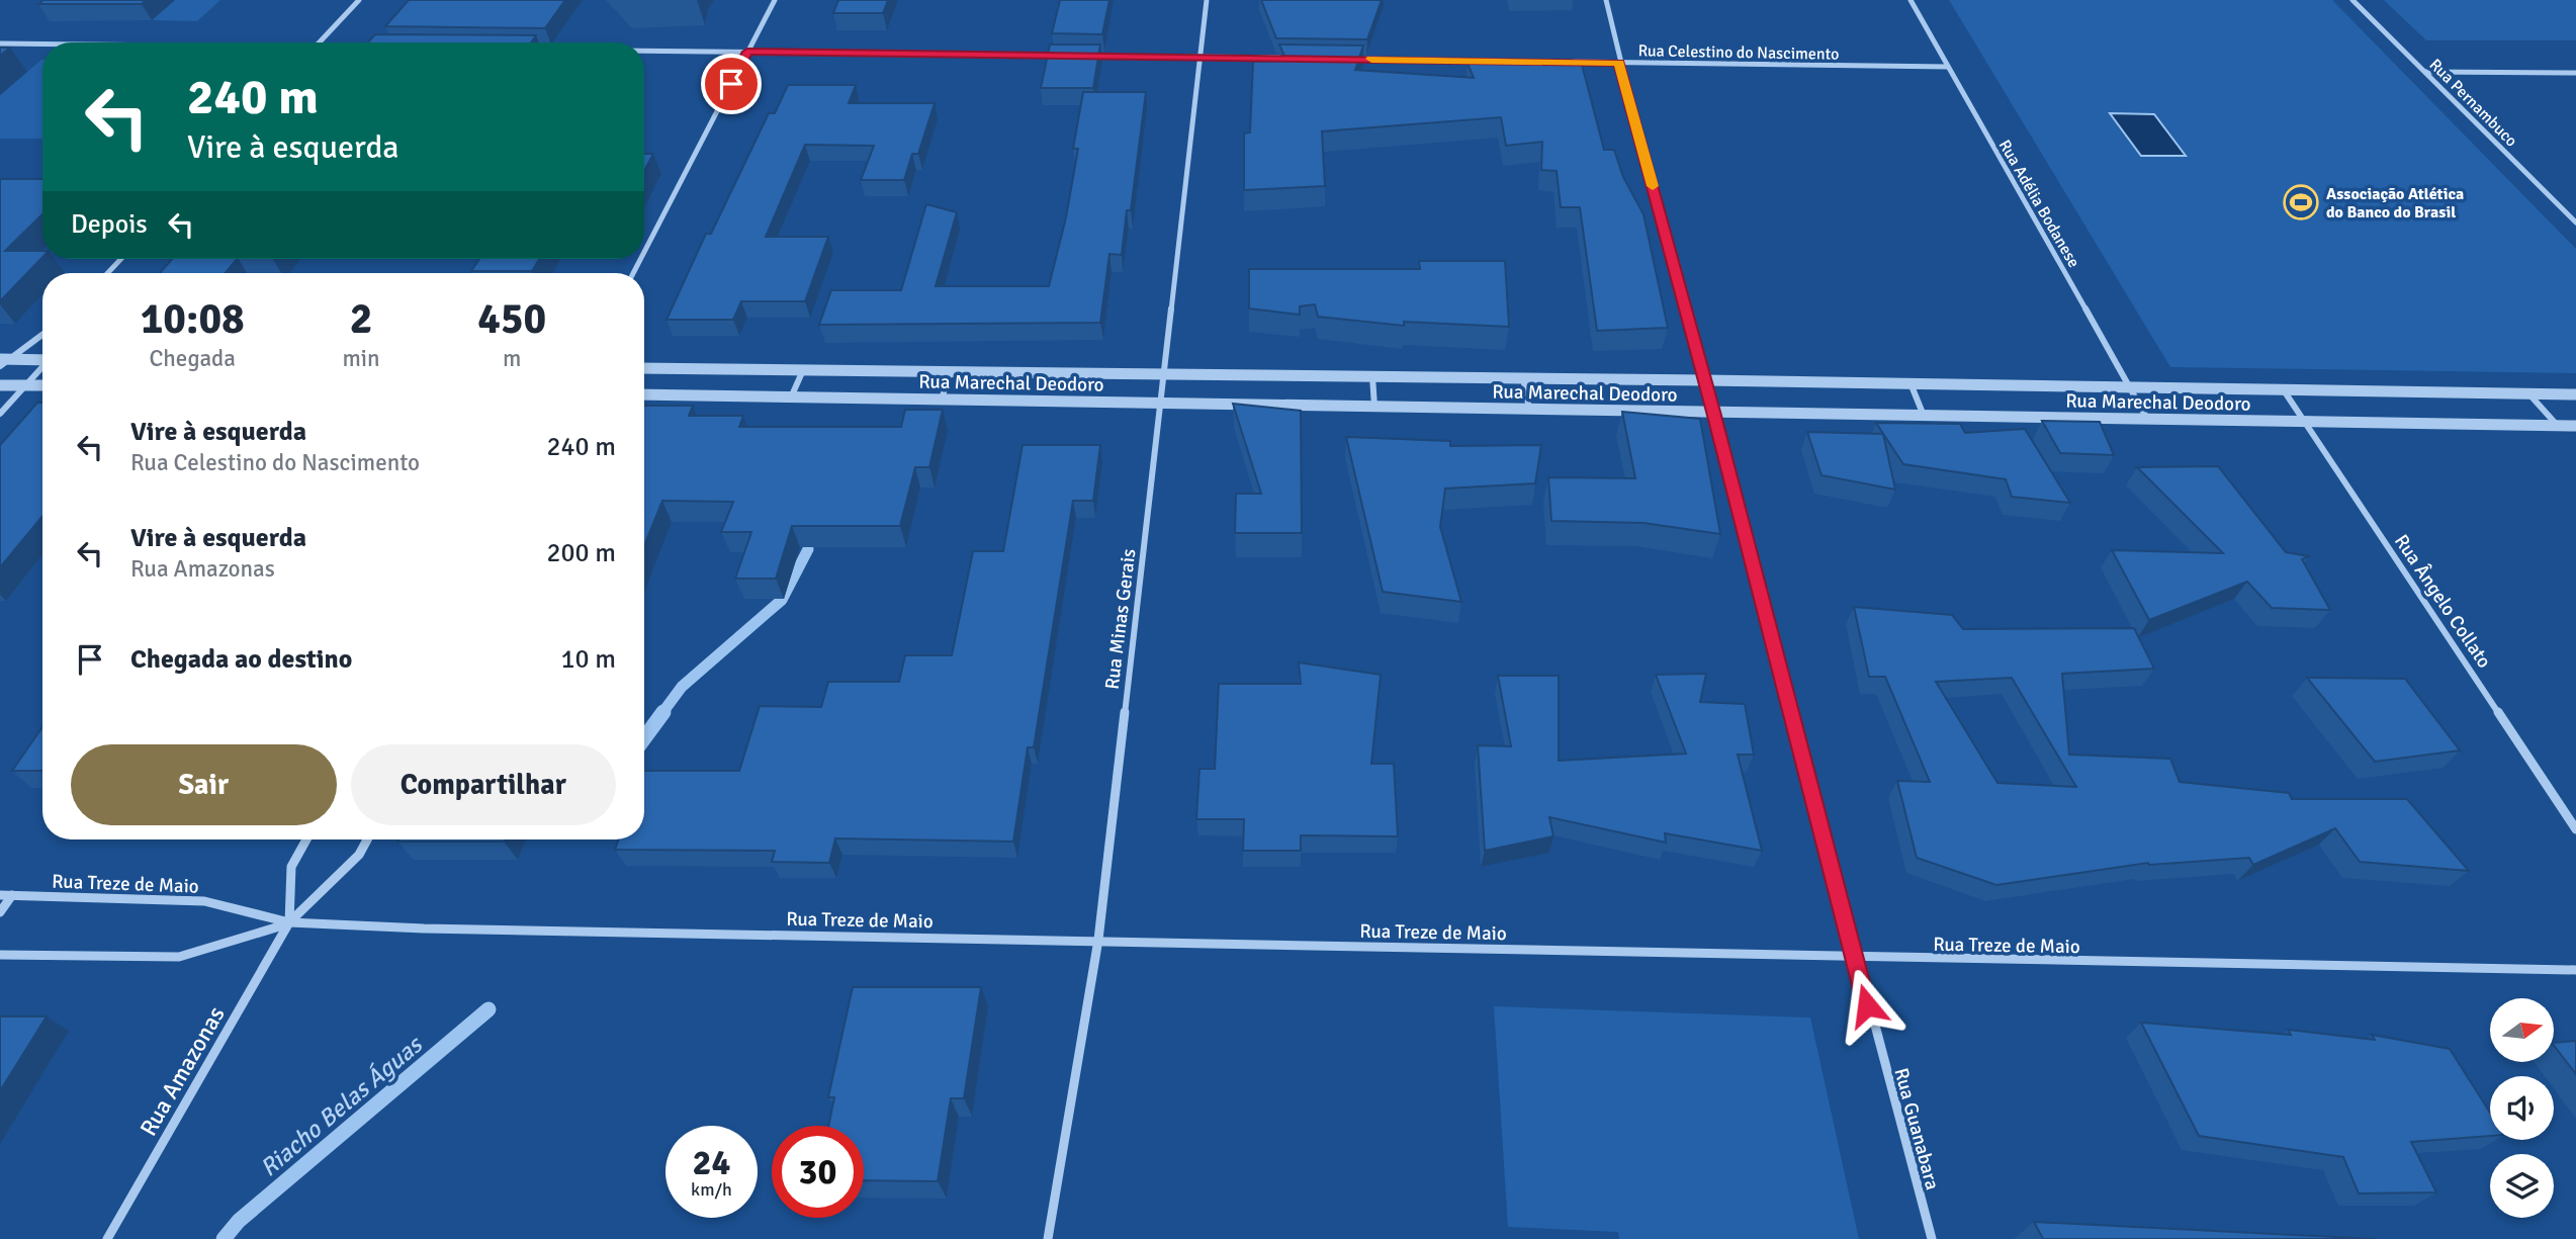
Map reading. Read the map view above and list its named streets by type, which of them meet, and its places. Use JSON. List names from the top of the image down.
{
  "streets": {
    "street": [
      "Rua Celestino do Nascimento",
      "Rua Pernambuco",
      "Rua Adélia Bodanese",
      "Rua Marechal Deodoro",
      "Rua Ângelo Collato",
      "Rua Minas Gerais",
      "Rua Treze de Maio",
      "Rua Amazonas",
      "Rua Guanabara"
    ]
  },
  "crossings": [
    ["Rua Celestino do Nascimento", "Rua Adélia Bodanese"],
    ["Rua Celestino do Nascimento", "Rua Guanabara"],
    ["Rua Adélia Bodanese", "Rua Marechal Deodoro"],
    ["Rua Marechal Deodoro", "Rua Ângelo Collato"],
    ["Rua Marechal Deodoro", "Rua Minas Gerais"],
    ["Rua Marechal Deodoro", "Rua Guanabara"],
    ["Rua Minas Gerais", "Rua Treze de Maio"],
    ["Rua Treze de Maio", "Rua Amazonas"],
    ["Rua Treze de Maio", "Rua Guanabara"]
  ],
  "water": ["Riacho Belas Águas"],
  "places": {
    "sports": ["Associação Atlética do Banco do Brasil"]
  },
  "north": "right",
  "page": {
    "turn": ["240 m", "Vire à esquerda"],
    "then": "Depois",
    "eta": [
      "10:08",
      "Chegada",
      "2",
      "min",
      "450",
      "m"
    ],
    "list": [
      {
        "name": "Vire à esquerda",
        "note": "Rua Celestino do Nascimento",
        "value": "240 m"
      },
      {
        "name": "Vire à esquerda",
        "note": "Rua Amazonas",
        "value": "200 m"
      },
      {
        "name": "Chegada ao destino",
        "value": "10 m"
      }
    ],
    "buttons": ["Sair", "Compartilhar"],
    "speed": "24 km/h",
    "limit": "30"
  }
}
